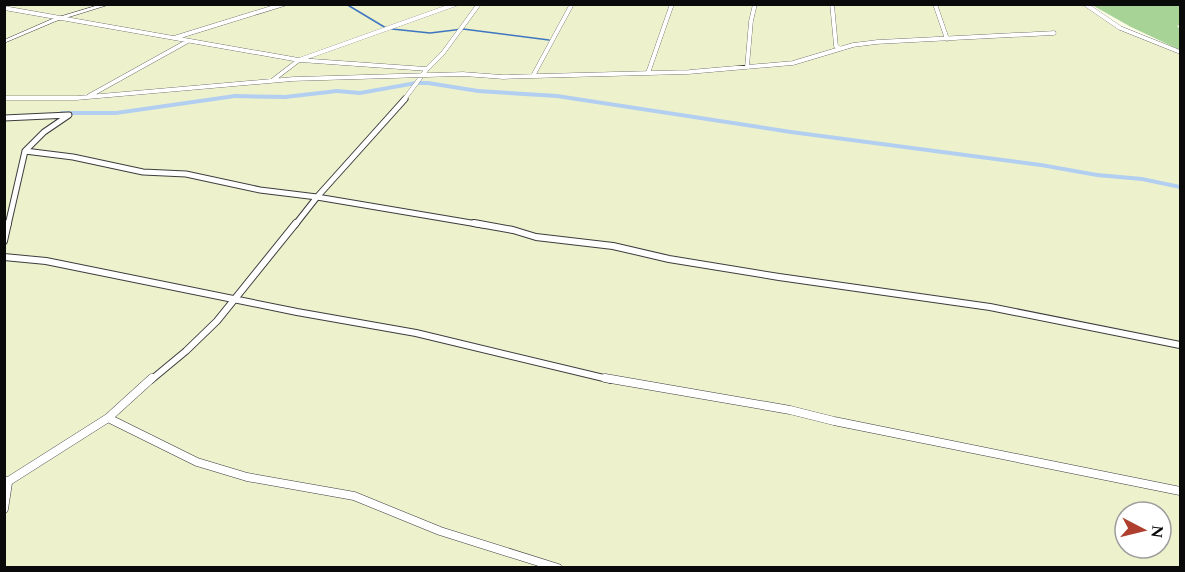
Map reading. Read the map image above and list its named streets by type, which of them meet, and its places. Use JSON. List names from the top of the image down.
{
  "north": "right"
}
